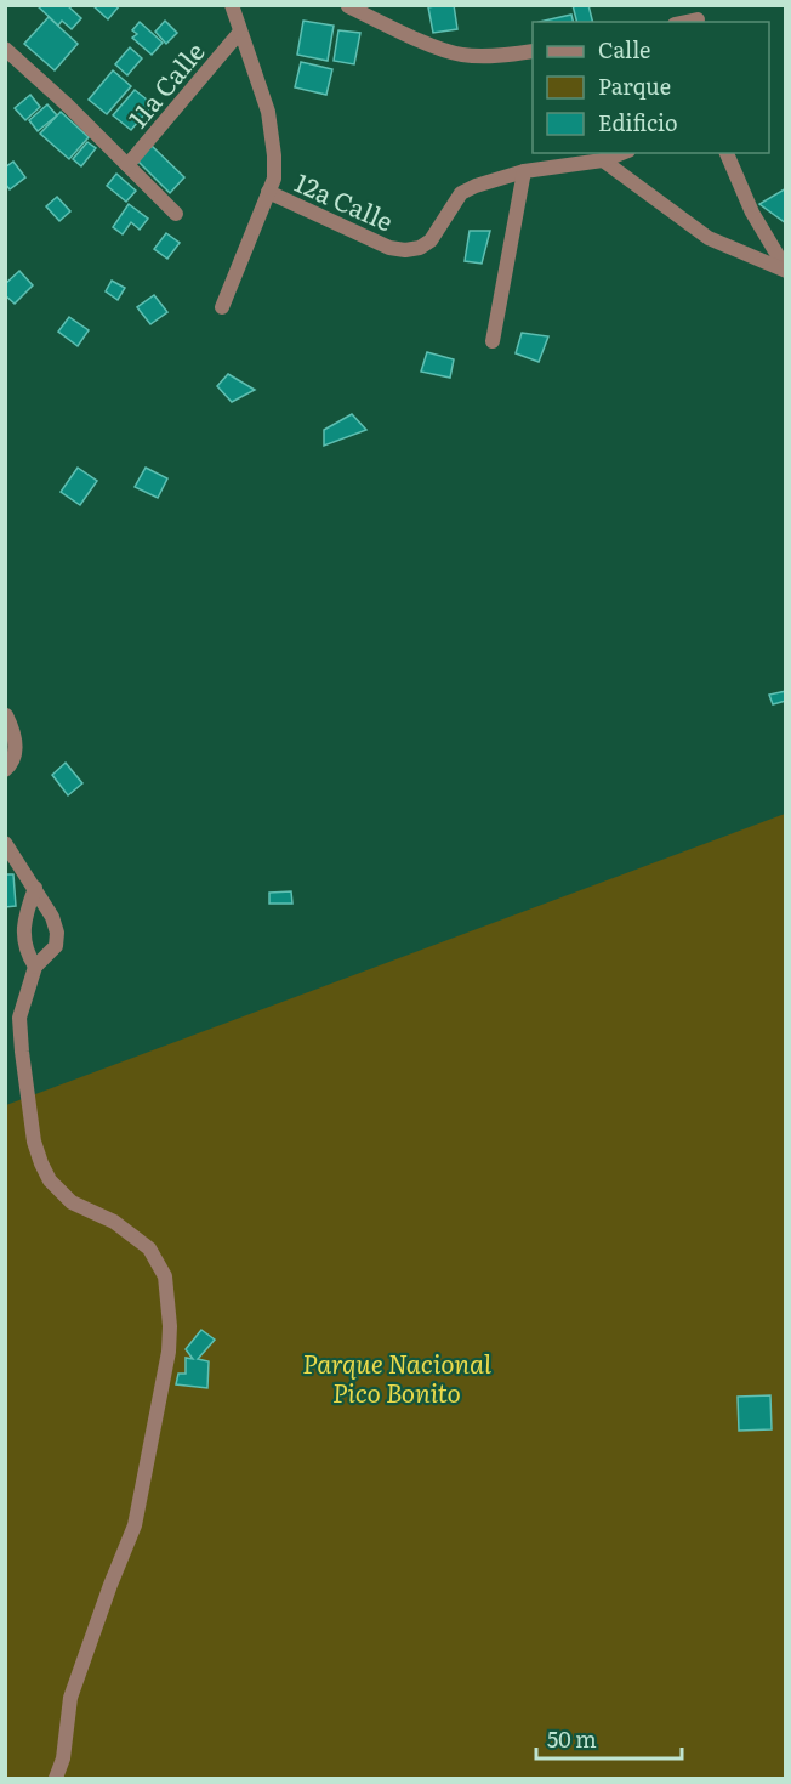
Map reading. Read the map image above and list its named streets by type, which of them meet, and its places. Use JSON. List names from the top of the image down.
{
  "streets": {
    "street": ["11a Calle", "12a Calle"]
  },
  "parks": ["Parque Nacional Pico Bonito"],
  "legend": ["Calle", "Parque", "Edificio"],
  "scale_bar": "50 m"
}
